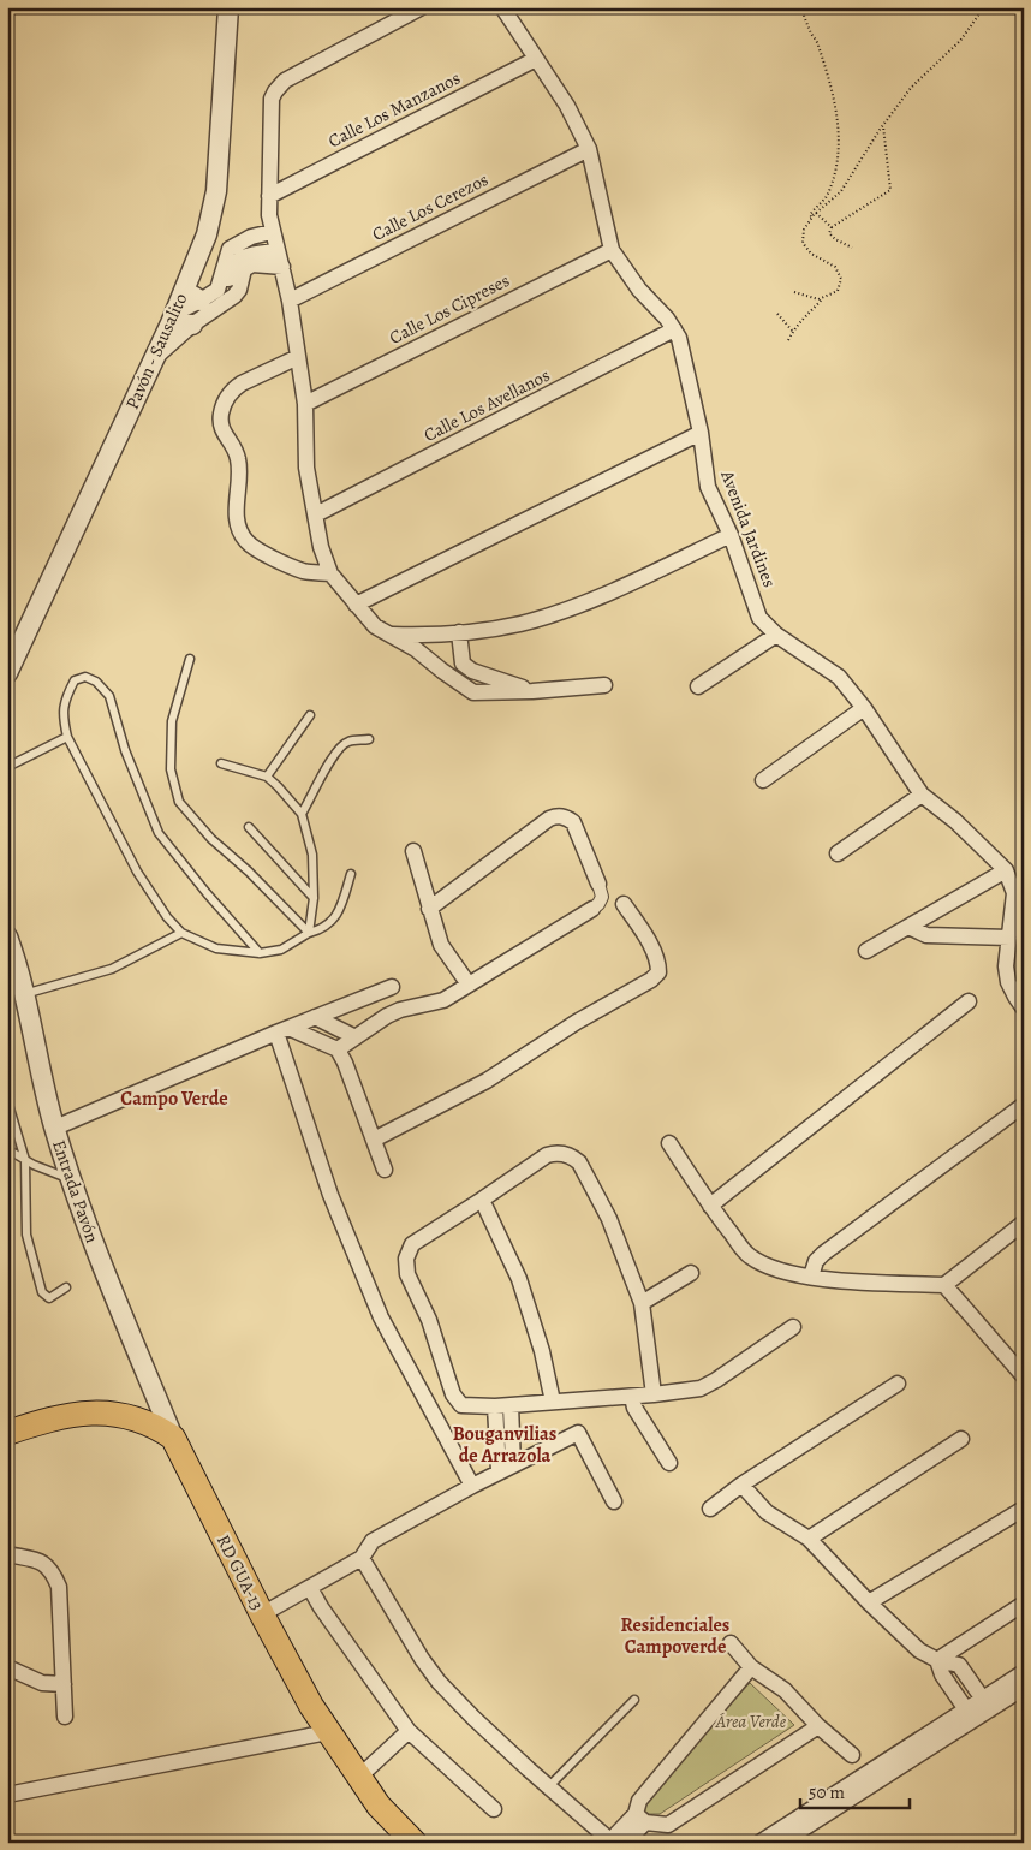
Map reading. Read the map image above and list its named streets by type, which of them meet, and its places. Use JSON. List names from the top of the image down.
{
  "streets": {
    "main road": ["RD GUA-13"],
    "street": [
      "Calle Los Manzanos",
      "Calle Los Cerezos",
      "Calle Los Cipreses",
      "Pavón - Sausalito",
      "Calle Los Avellanos",
      "Avenida Jardines",
      "Entrada Pavón"
    ]
  },
  "crossings": [
    ["Calle Los Manzanos", "Avenida Jardines"],
    ["Calle Los Cerezos", "Avenida Jardines"],
    ["Calle Los Cipreses", "Avenida Jardines"],
    ["Calle Los Avellanos", "Avenida Jardines"],
    ["Entrada Pavón", "RD GUA-13"]
  ],
  "districts": ["Campo Verde", "Bouganvilias de Arrazola", "Residenciales Campoverde"],
  "parks": ["Área Verde"],
  "scale_bar": "50 m"
}
